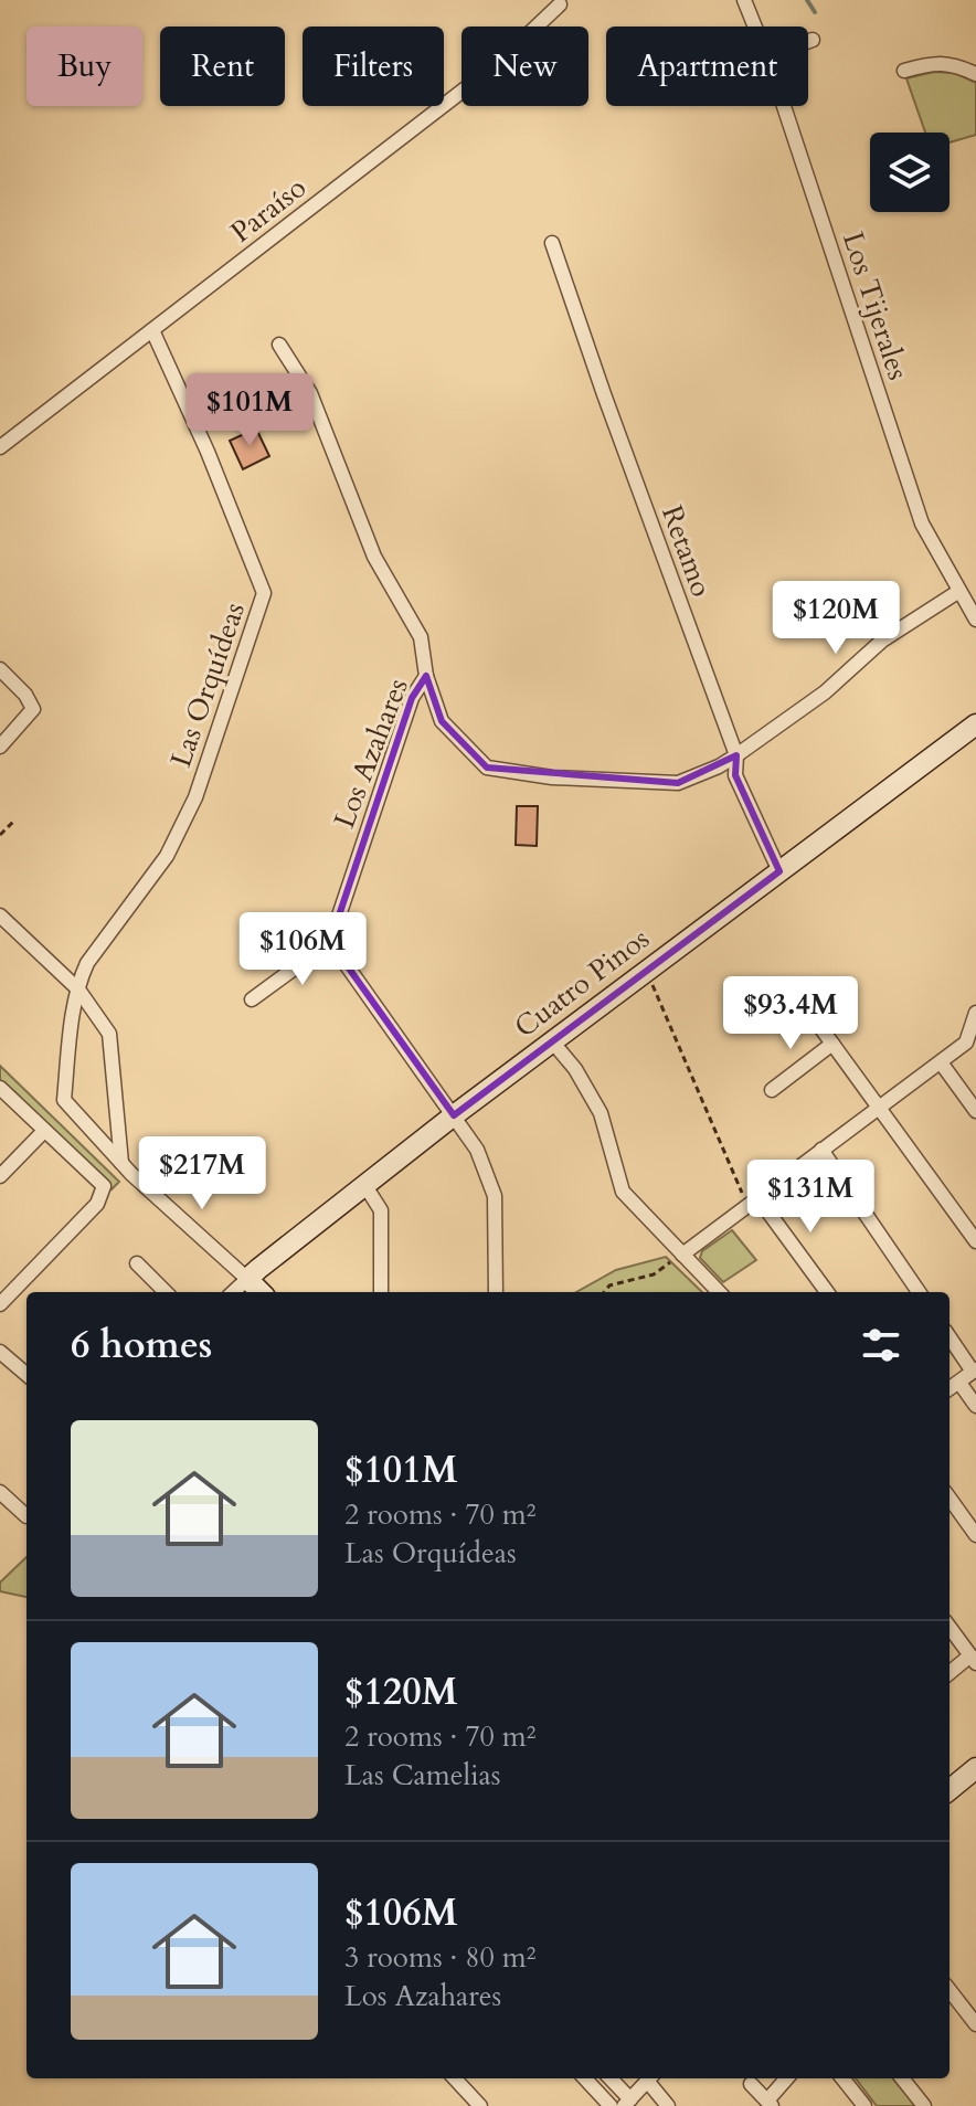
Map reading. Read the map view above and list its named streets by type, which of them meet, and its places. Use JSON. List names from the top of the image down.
{
  "streets": {
    "street": [
      "Paraíso",
      "Los Tijerales",
      "Retamo",
      "Las Orquídeas",
      "Los Azahares",
      "Cuatro Pinos"
    ]
  },
  "crossings": [
    ["Paraíso", "Las Orquídeas"],
    ["Retamo", "Cuatro Pinos"],
    ["Las Orquídeas", "Cuatro Pinos"]
  ],
  "page": {
    "chip": [
      "Buy",
      "Rent",
      "Filters",
      "New",
      "Apartment"
    ],
    "price": [
      "$101M",
      "$120M",
      "$106M",
      "$93.4M",
      "$217M",
      "$131M"
    ],
    "heading": "6 homes",
    "list": [
      {
        "name": "$101M",
        "note": "2 rooms · 70 m² · Las Orquídeas"
      },
      {
        "name": "$120M",
        "note": "2 rooms · 70 m² · Las Camelias"
      },
      {
        "name": "$106M",
        "note": "3 rooms · 80 m² · Los Azahares"
      }
    ]
  }
}
